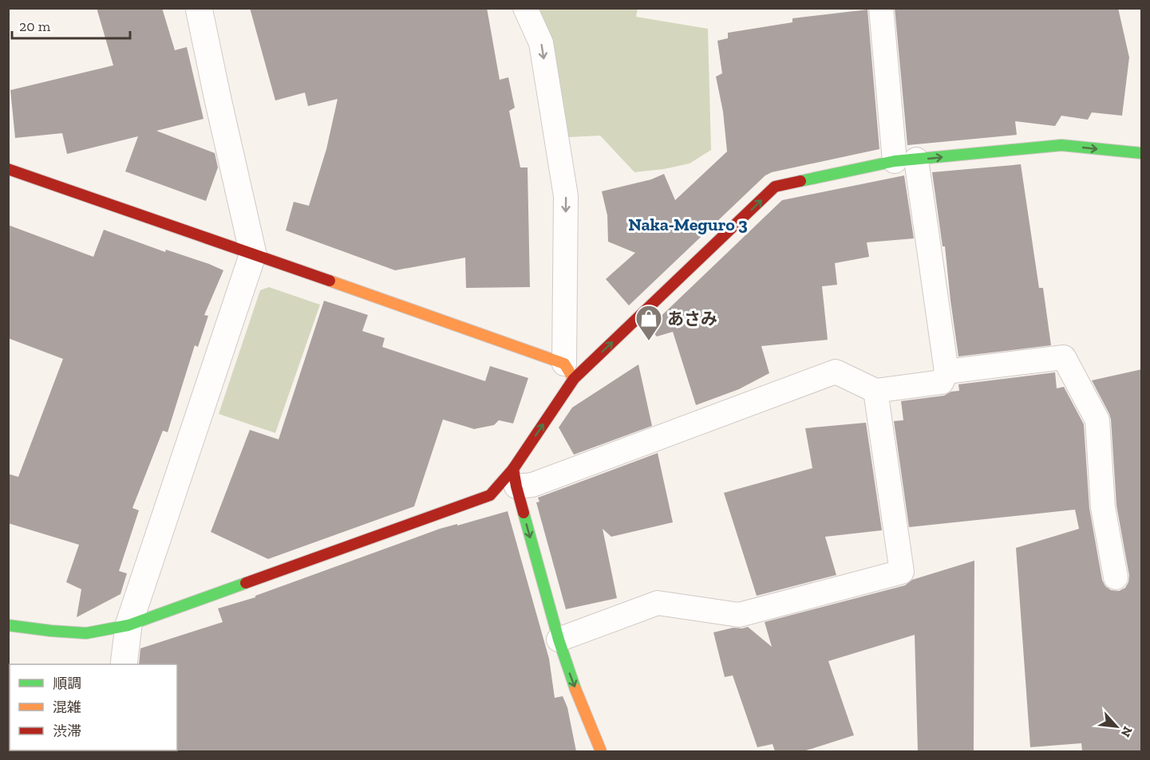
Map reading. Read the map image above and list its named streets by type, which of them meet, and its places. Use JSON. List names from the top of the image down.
{
  "districts": ["Naka-Meguro 3"],
  "places": {
    "shop": ["あさみ"]
  },
  "legend": ["順調", "混雑", "渋滞"],
  "scale_bar": "20 m",
  "north": "bottom right"
}
